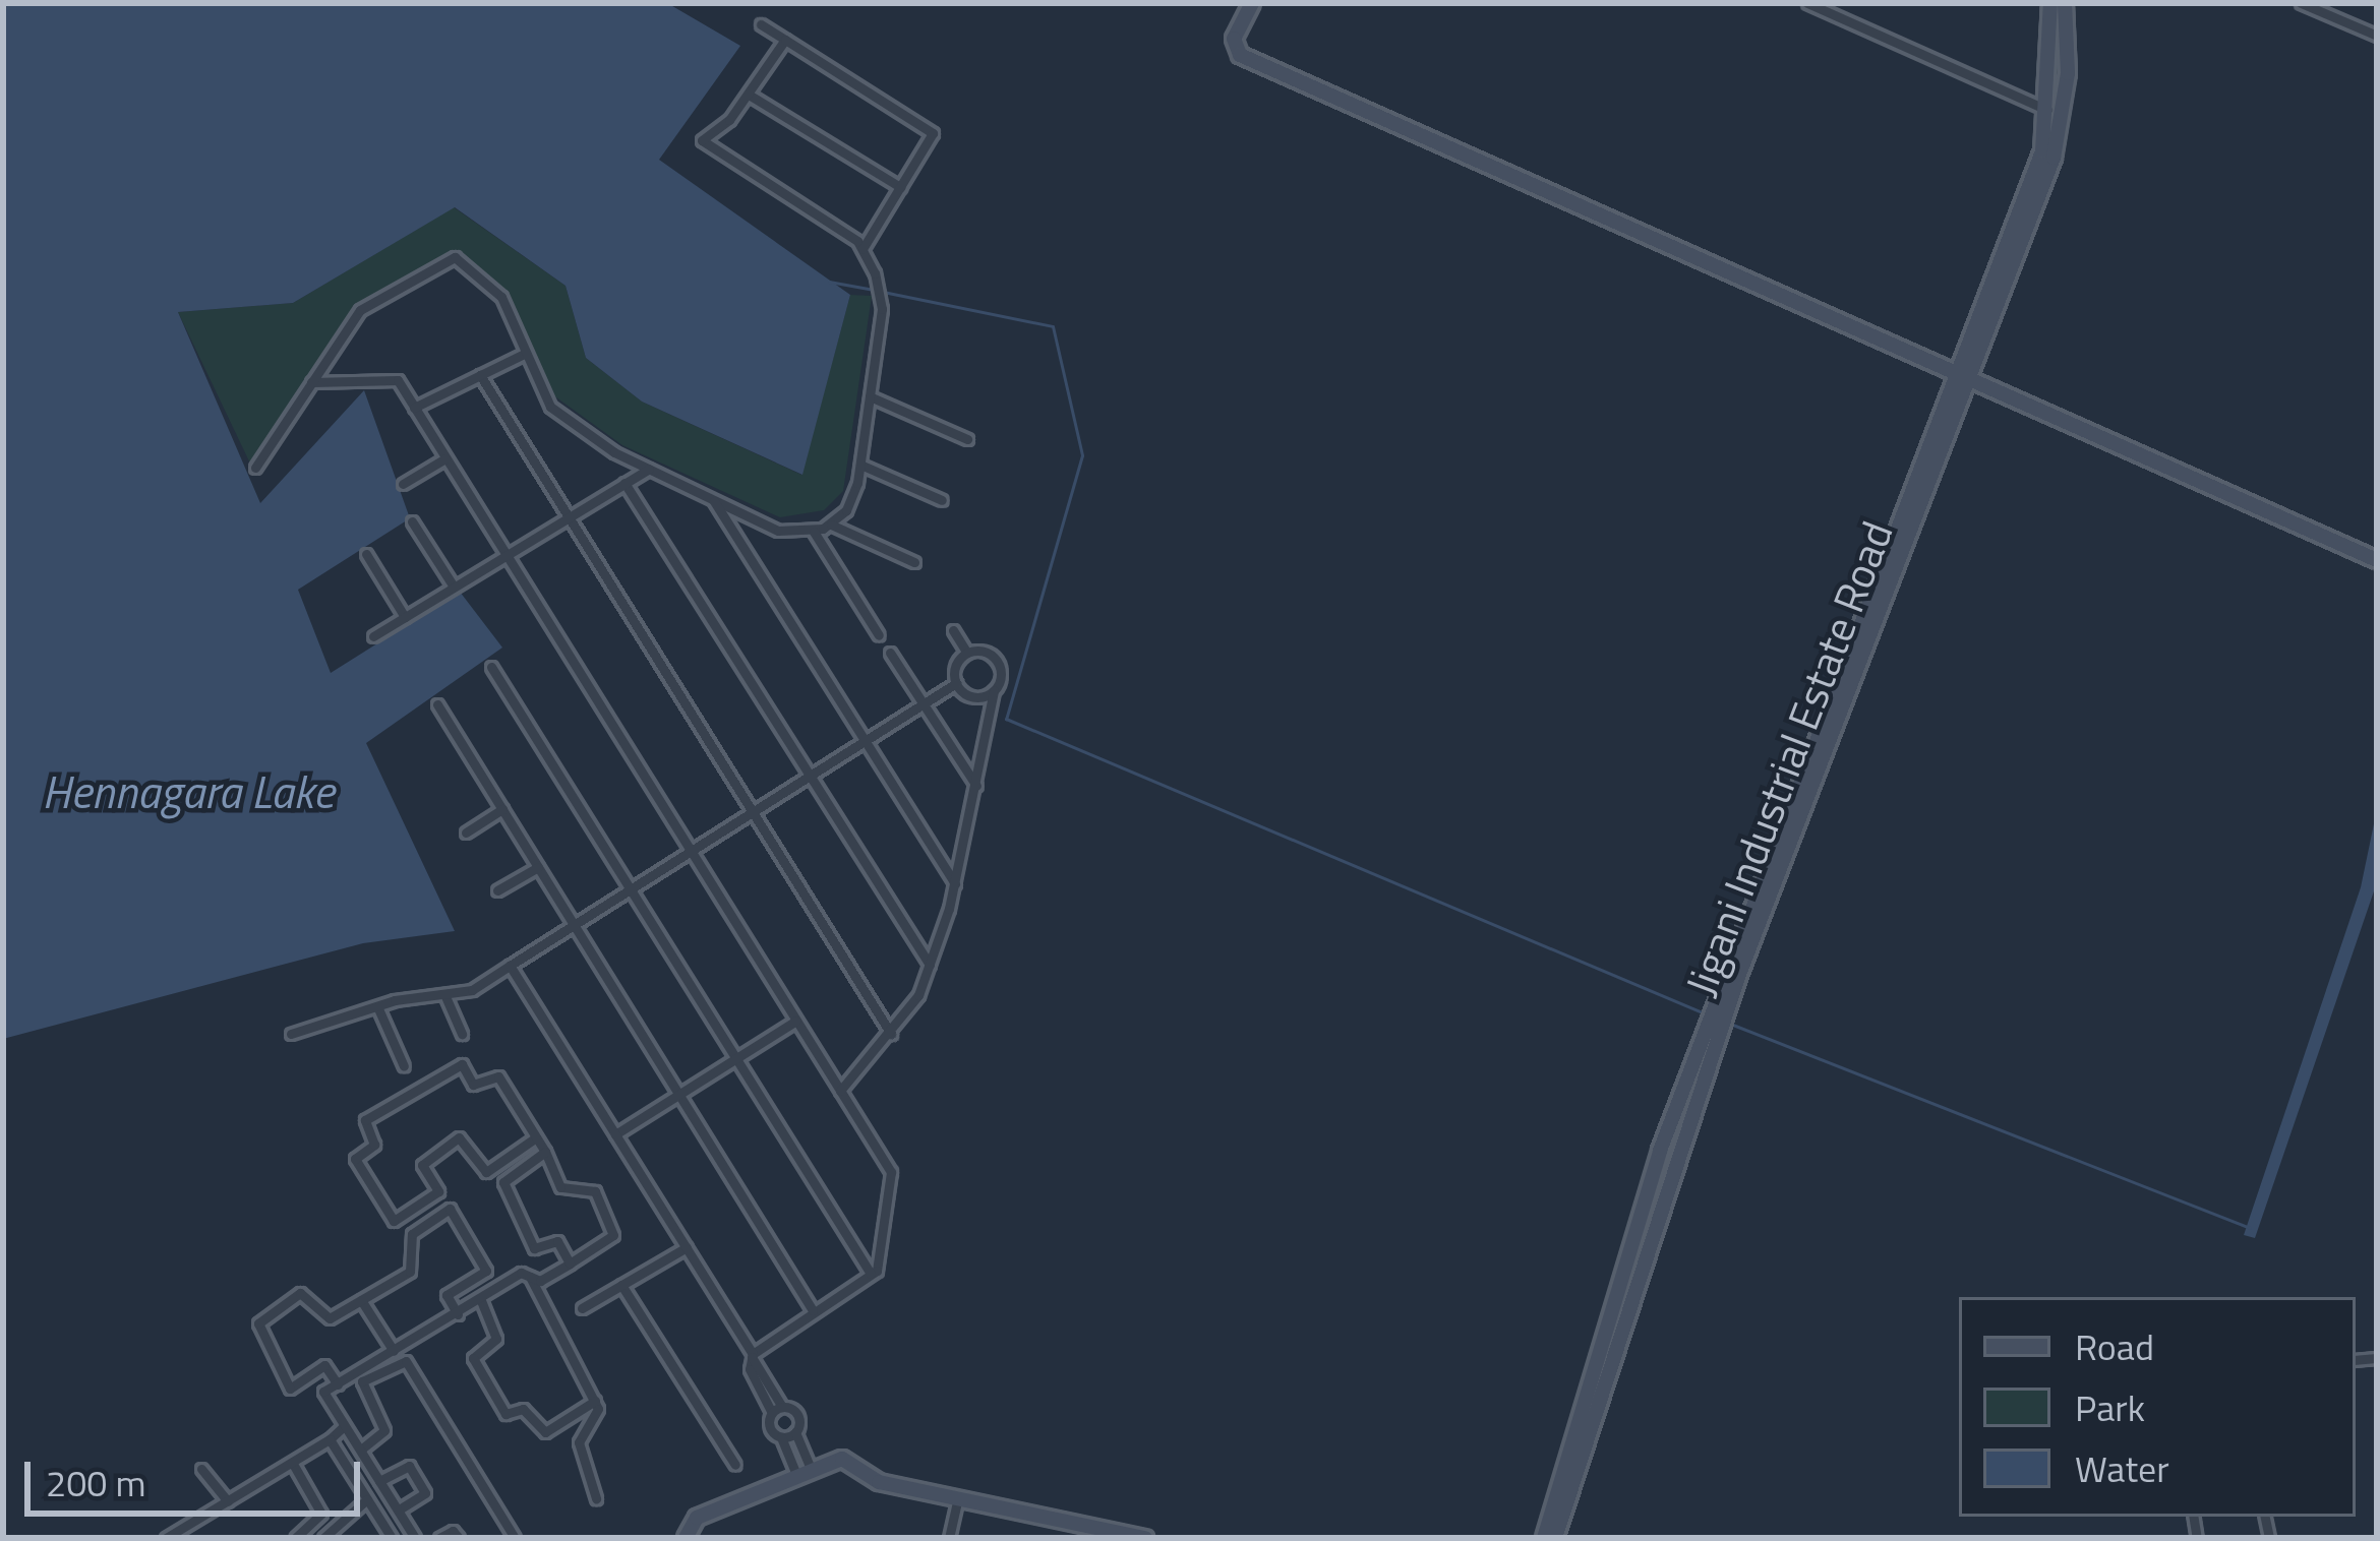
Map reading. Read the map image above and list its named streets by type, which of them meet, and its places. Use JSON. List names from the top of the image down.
{
  "streets": {
    "main road": ["Jigani Industrial Estate Road"]
  },
  "water": ["Hennagara Lake"],
  "legend": ["Road", "Park", "Water"],
  "scale_bar": "200 m"
}
